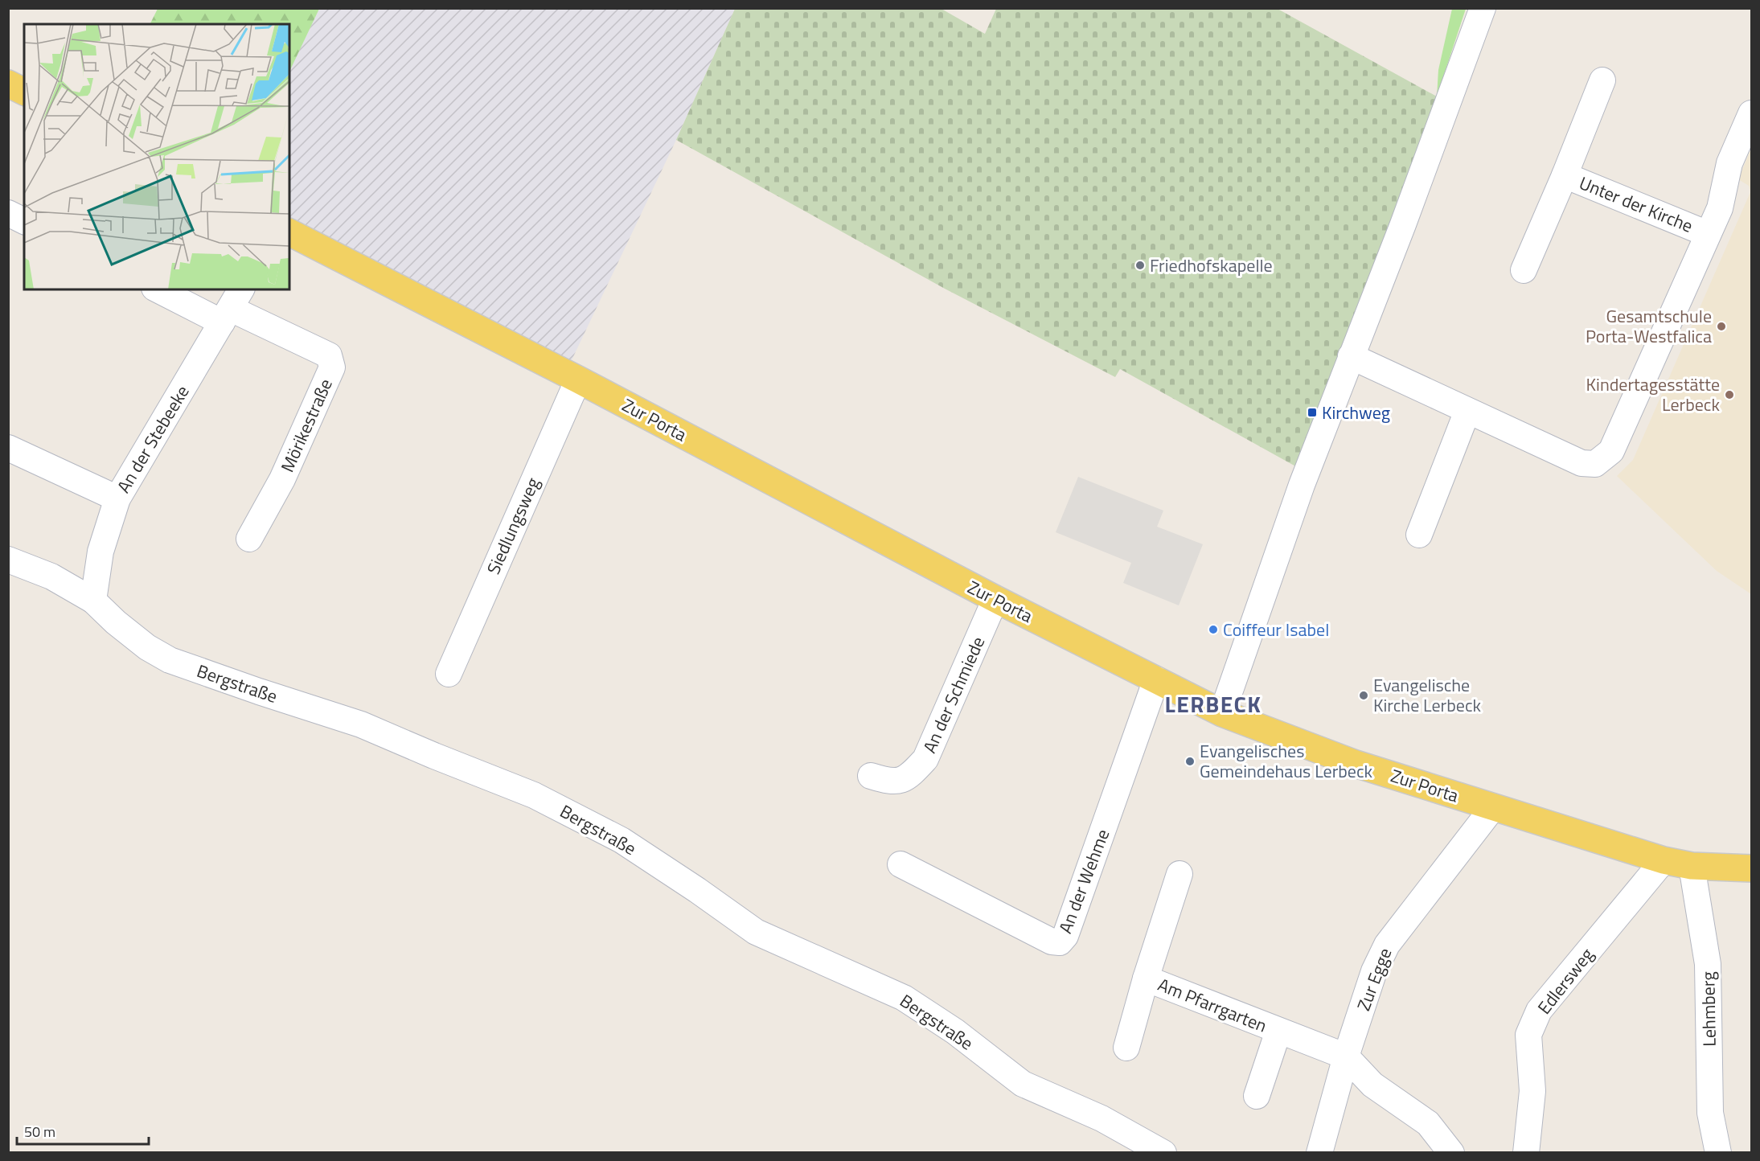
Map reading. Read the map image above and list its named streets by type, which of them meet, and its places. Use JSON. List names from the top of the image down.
{
  "streets": {
    "main road": ["Zur Porta"],
    "street": [
      "Unter der Kirche",
      "Mörikestraße",
      "An der Stebeeke",
      "Siedlungsweg",
      "Bergstraße",
      "An der Schmiede",
      "An der Wehme",
      "Zur Egge",
      "Edlersweg",
      "Am Pfarrgarten",
      "Lehmberg"
    ]
  },
  "crossings": [
    ["Zur Porta", "Siedlungsweg"],
    ["Zur Porta", "An der Schmiede"],
    ["Zur Porta", "An der Wehme"],
    ["Zur Porta", "Zur Egge"],
    ["Zur Porta", "Edlersweg"],
    ["Zur Porta", "Lehmberg"],
    ["Mörikestraße", "An der Stebeeke"],
    ["An der Stebeeke", "Bergstraße"],
    ["Zur Egge", "Am Pfarrgarten"]
  ],
  "districts": ["LERBECK"],
  "places": {
    "other": [
      "Friedhofskapelle",
      "Gesamtschule Porta-Westfalica",
      "Kindertagesstätte Lerbeck",
      "Coiffeur Isabel",
      "Evangelische Kirche Lerbeck",
      "Evangelisches Gemeindehaus Lerbeck"
    ],
    "transit": ["Kirchweg"]
  },
  "scale_bar": "50 m"
}
